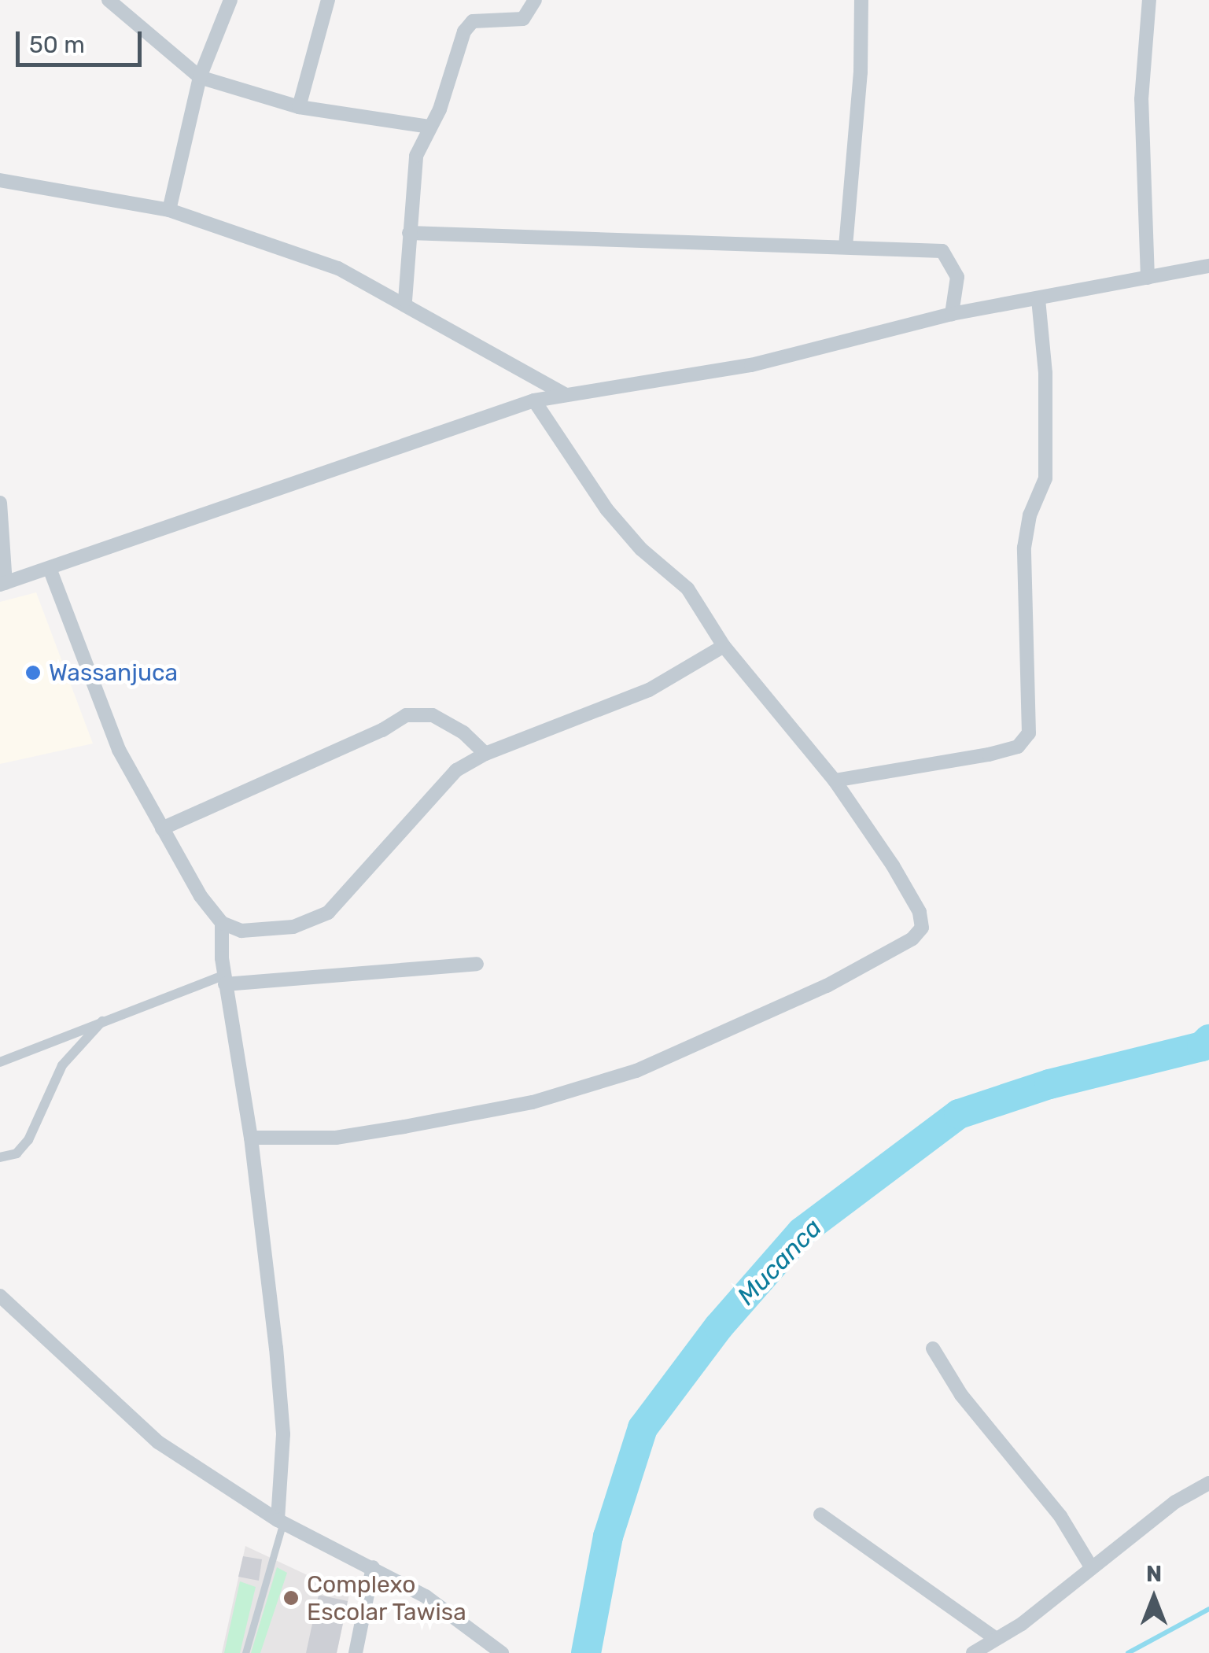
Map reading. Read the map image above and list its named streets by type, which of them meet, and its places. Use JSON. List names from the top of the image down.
{
  "water": ["Mucanca"],
  "places": ["Wassanjuca", "Complexo Escolar Tawisa"],
  "scale_bar": "50 m",
  "north": "top"
}
